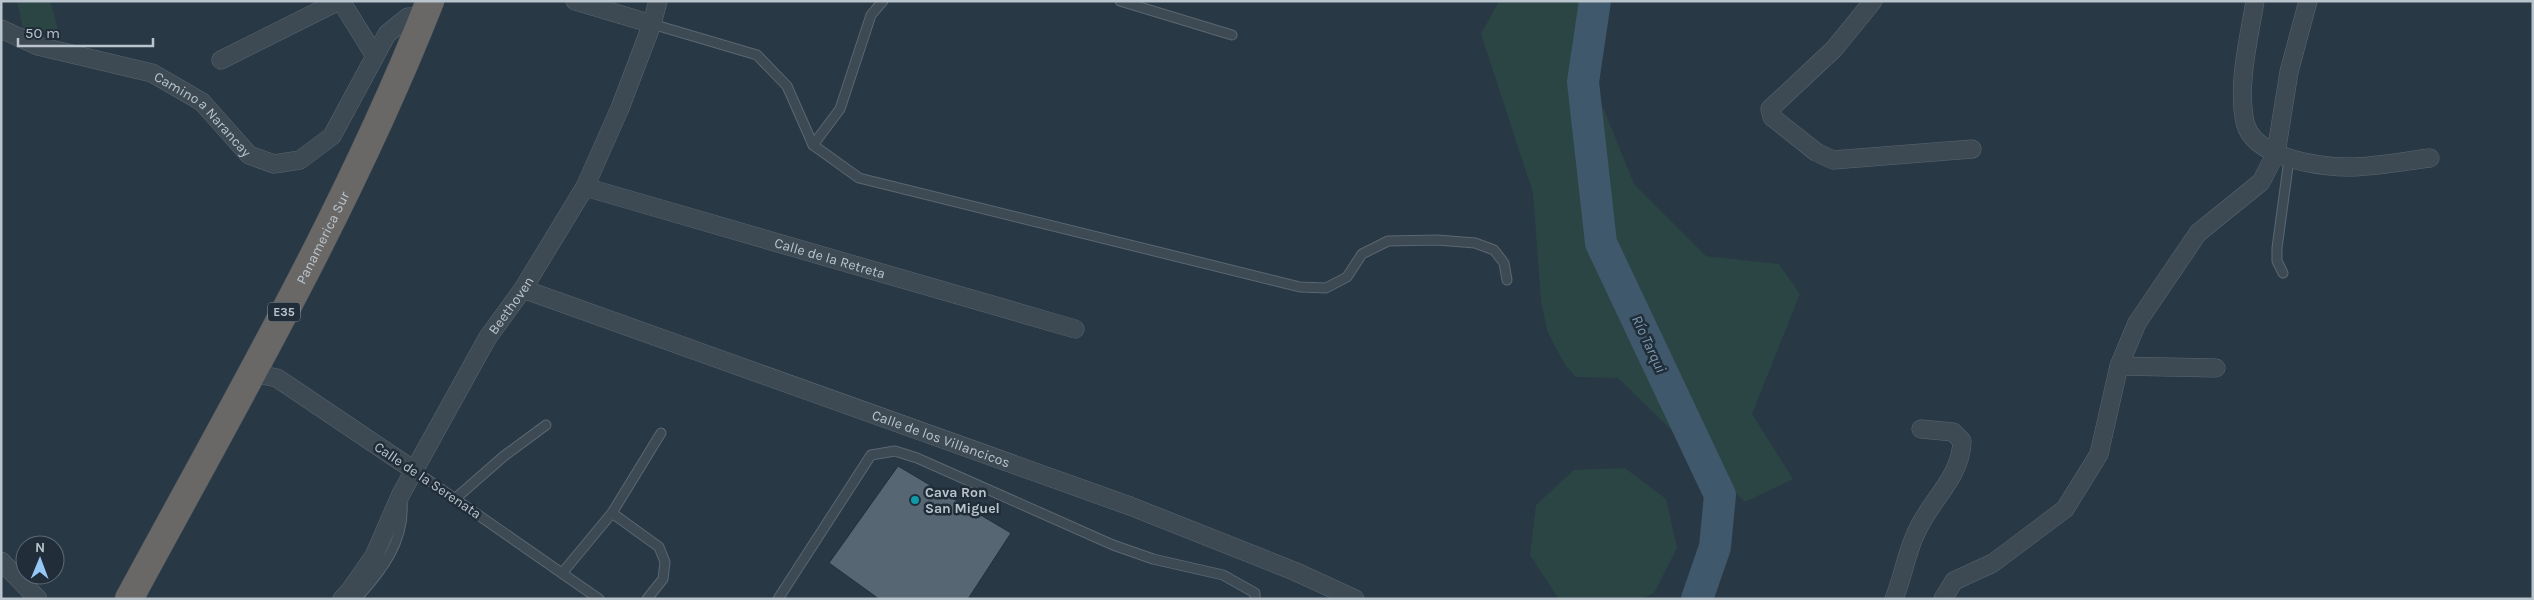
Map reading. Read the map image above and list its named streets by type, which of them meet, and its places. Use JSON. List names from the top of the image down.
{
  "streets": {
    "highway": ["Panamerica Sur", "E35"],
    "street": [
      "Camino a Narancay",
      "Calle de la Retreta",
      "Beethoven",
      "Calle de los Villancicos",
      "Calle de la Serenata"
    ]
  },
  "crossings": [
    ["Camino a Narancay", "Panamerica Sur"],
    ["Panamerica Sur", "Calle de la Serenata"],
    ["Calle de la Retreta", "Beethoven"],
    ["Beethoven", "Calle de los Villancicos"],
    ["Beethoven", "Calle de la Serenata"]
  ],
  "water": ["Río Tarqui"],
  "places": ["Cava Ron San Miguel"],
  "scale_bar": "50 m",
  "north": "top"
}
